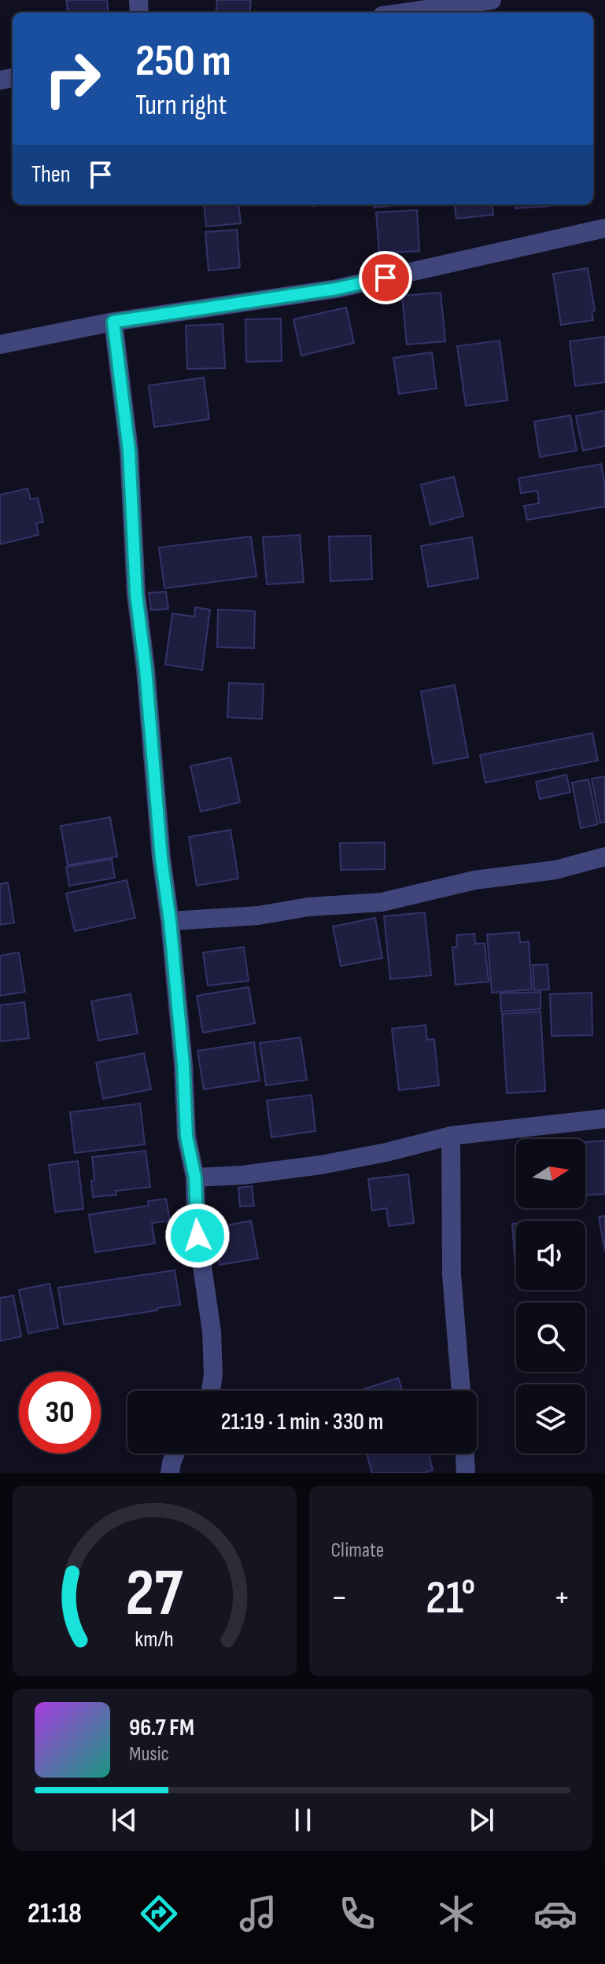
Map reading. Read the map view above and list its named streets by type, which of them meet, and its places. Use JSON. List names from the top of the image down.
{
  "north": "right",
  "page": {
    "turn": ["250 m", "Turn right"],
    "then": "Then",
    "limit": "30",
    "trip": "21:19 · 1 min · 330 m",
    "tile": "Climate",
    "heat": ["−", "21°", "+"],
    "song": ["96.7 FM", "Music"],
    "tabs": "21:18",
    "gauge": ["27", "km/h"]
  }
}
